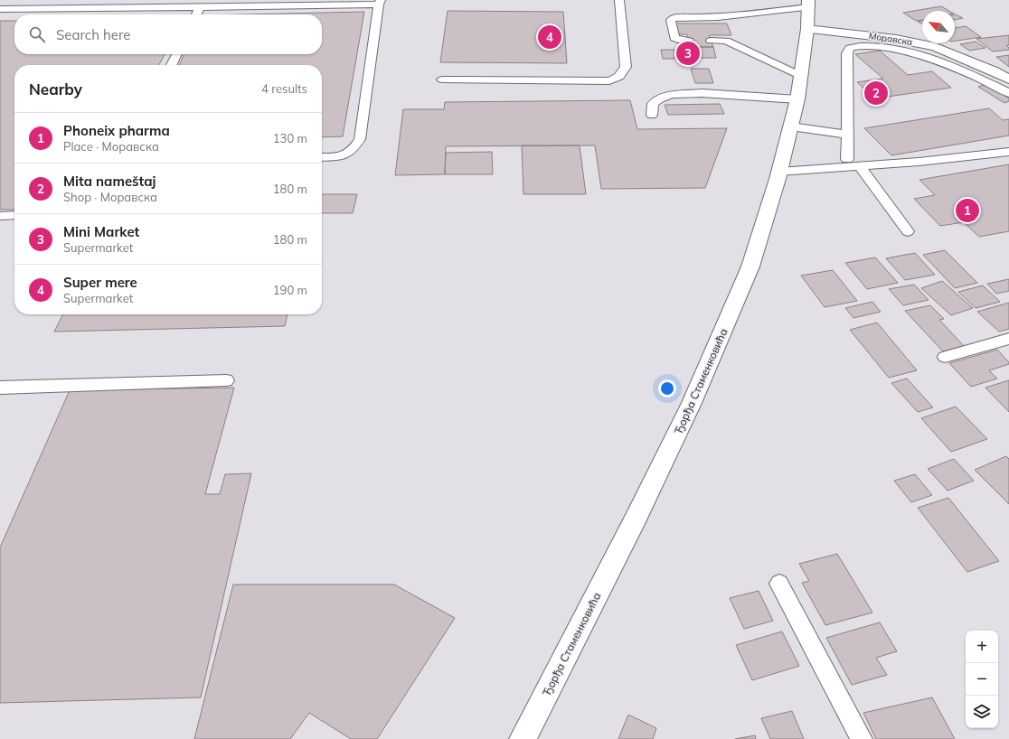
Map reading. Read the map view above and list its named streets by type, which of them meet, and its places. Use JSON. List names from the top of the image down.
{
  "streets": {
    "street": ["Моравска", "Ђорђа Стаменковића"]
  },
  "crossings": [
    ["Моравска", "Ђорђа Стаменковића"]
  ],
  "north": "top left",
  "page": {
    "search": "Search here",
    "pins": [
      "4",
      "3",
      "2",
      "1"
    ],
    "heading": ["Nearby", "4 results"],
    "list": [
      {
        "mark": "1",
        "name": "Phoneix pharma",
        "note": "Place · Моравска",
        "value": "130 m"
      },
      {
        "mark": "2",
        "name": "Mita nameštaj",
        "note": "Shop · Моравска",
        "value": "180 m"
      },
      {
        "mark": "3",
        "name": "Mini Market",
        "note": "Supermarket",
        "value": "180 m"
      },
      {
        "mark": "4",
        "name": "Super mere",
        "note": "Supermarket",
        "value": "190 m"
      }
    ],
    "map_buttons": ["+", "−"]
  }
}
